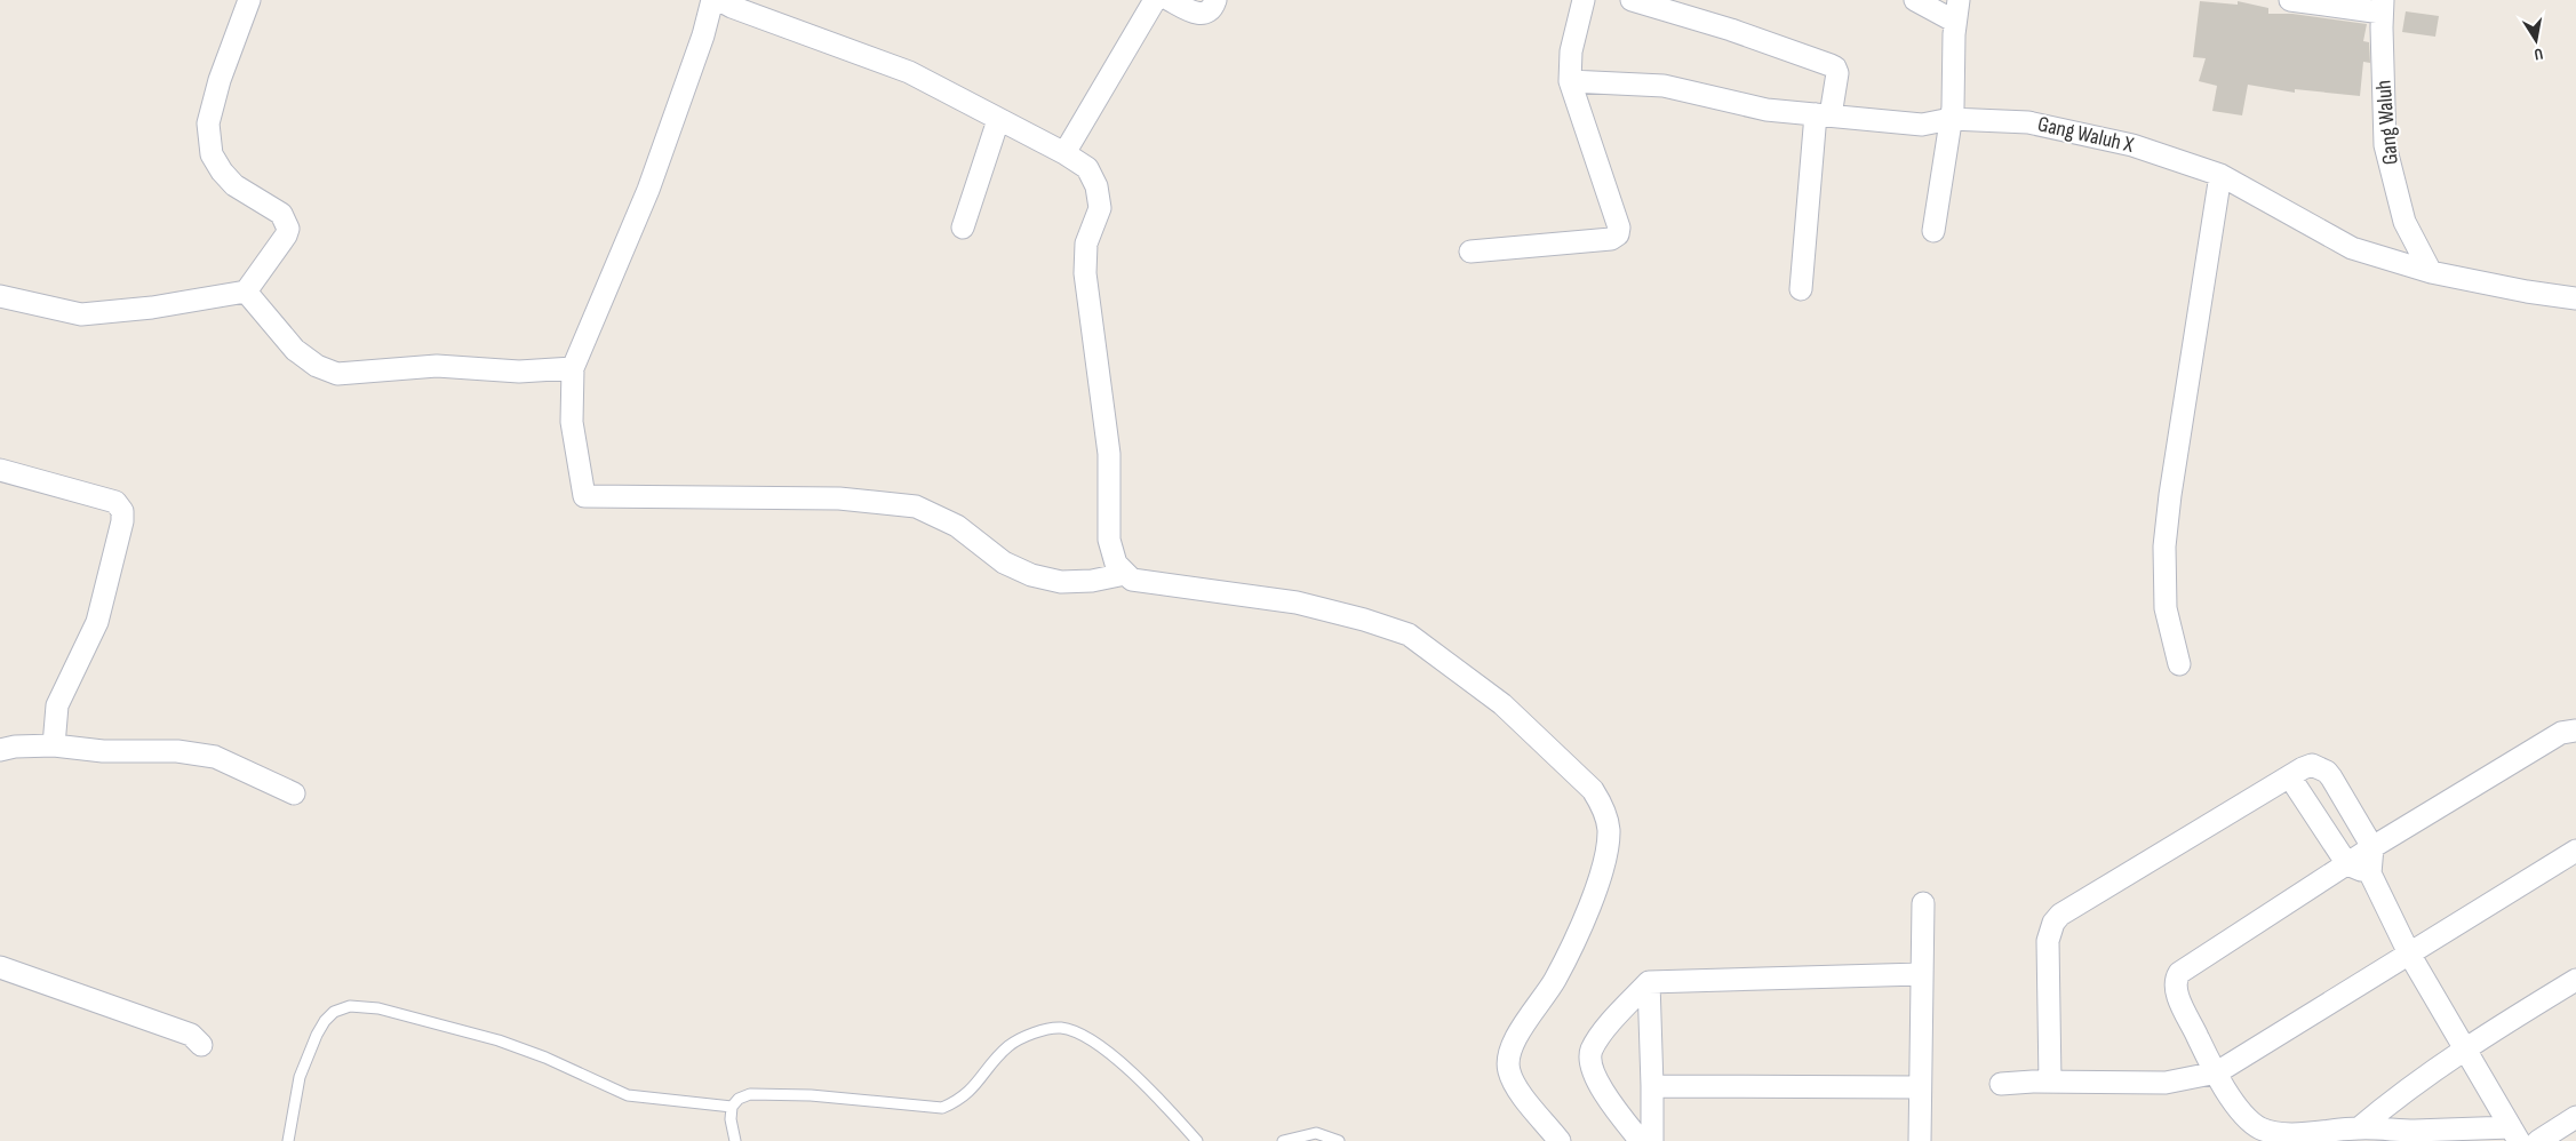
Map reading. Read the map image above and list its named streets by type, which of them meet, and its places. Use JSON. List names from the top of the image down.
{
  "streets": {
    "street": ["Gang Waluh", "Gang Waluh X"]
  },
  "crossings": [
    ["Gang Waluh", "Gang Waluh X"]
  ],
  "north": "bottom"
}
